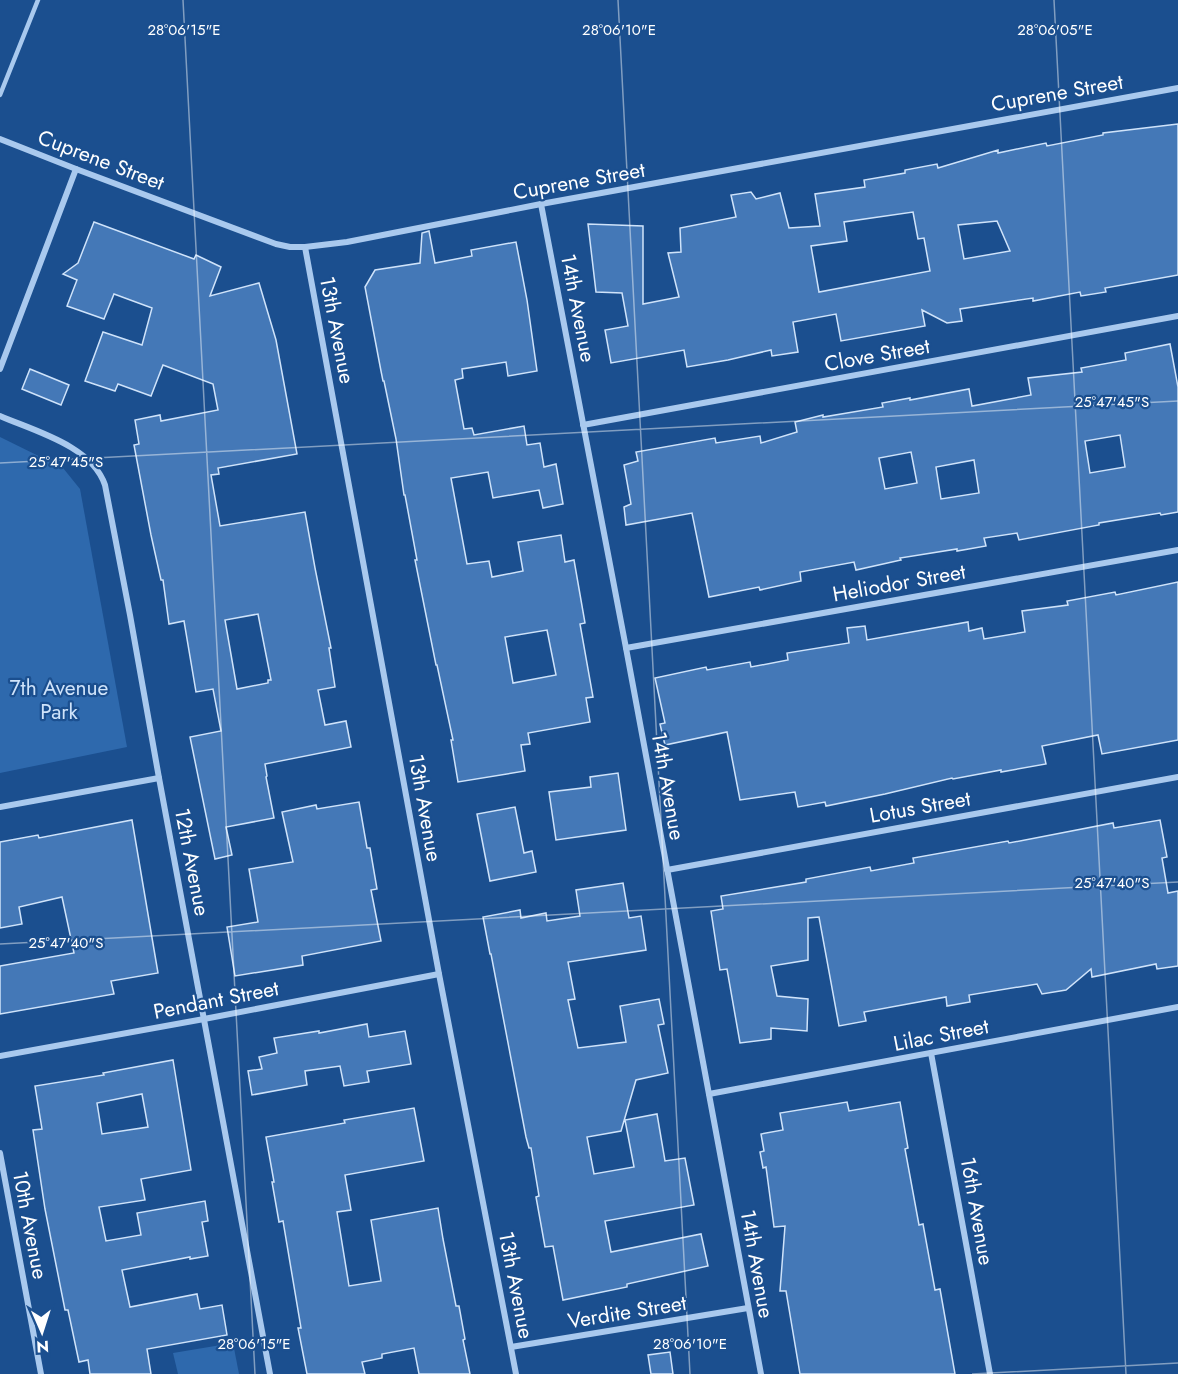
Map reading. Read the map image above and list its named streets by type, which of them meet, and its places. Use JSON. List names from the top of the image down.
{
  "streets": {
    "street": [
      "Cuprene Street",
      "14th Avenue",
      "13th Avenue",
      "Clove Street",
      "Heliodor Street",
      "Lotus Street",
      "12th Avenue",
      "Pendant Street",
      "Lilac Street",
      "16th Avenue",
      "10th Avenue",
      "Verdite Street"
    ]
  },
  "crossings": [
    ["Cuprene Street", "14th Avenue"],
    ["Cuprene Street", "13th Avenue"],
    ["14th Avenue", "Clove Street"],
    ["14th Avenue", "Heliodor Street"],
    ["14th Avenue", "Lotus Street"],
    ["14th Avenue", "Lilac Street"],
    ["14th Avenue", "Verdite Street"],
    ["13th Avenue", "Pendant Street"],
    ["13th Avenue", "Verdite Street"],
    ["12th Avenue", "Pendant Street"],
    ["Lilac Street", "16th Avenue"]
  ],
  "parks": ["7th Avenue Park"],
  "north": "bottom",
  "coordinates": [
    "28°06'15\"E",
    "28°06'10\"E",
    "28°06'05\"E",
    "25°47'45\"S",
    "25°47'40\"S"
  ]
}
